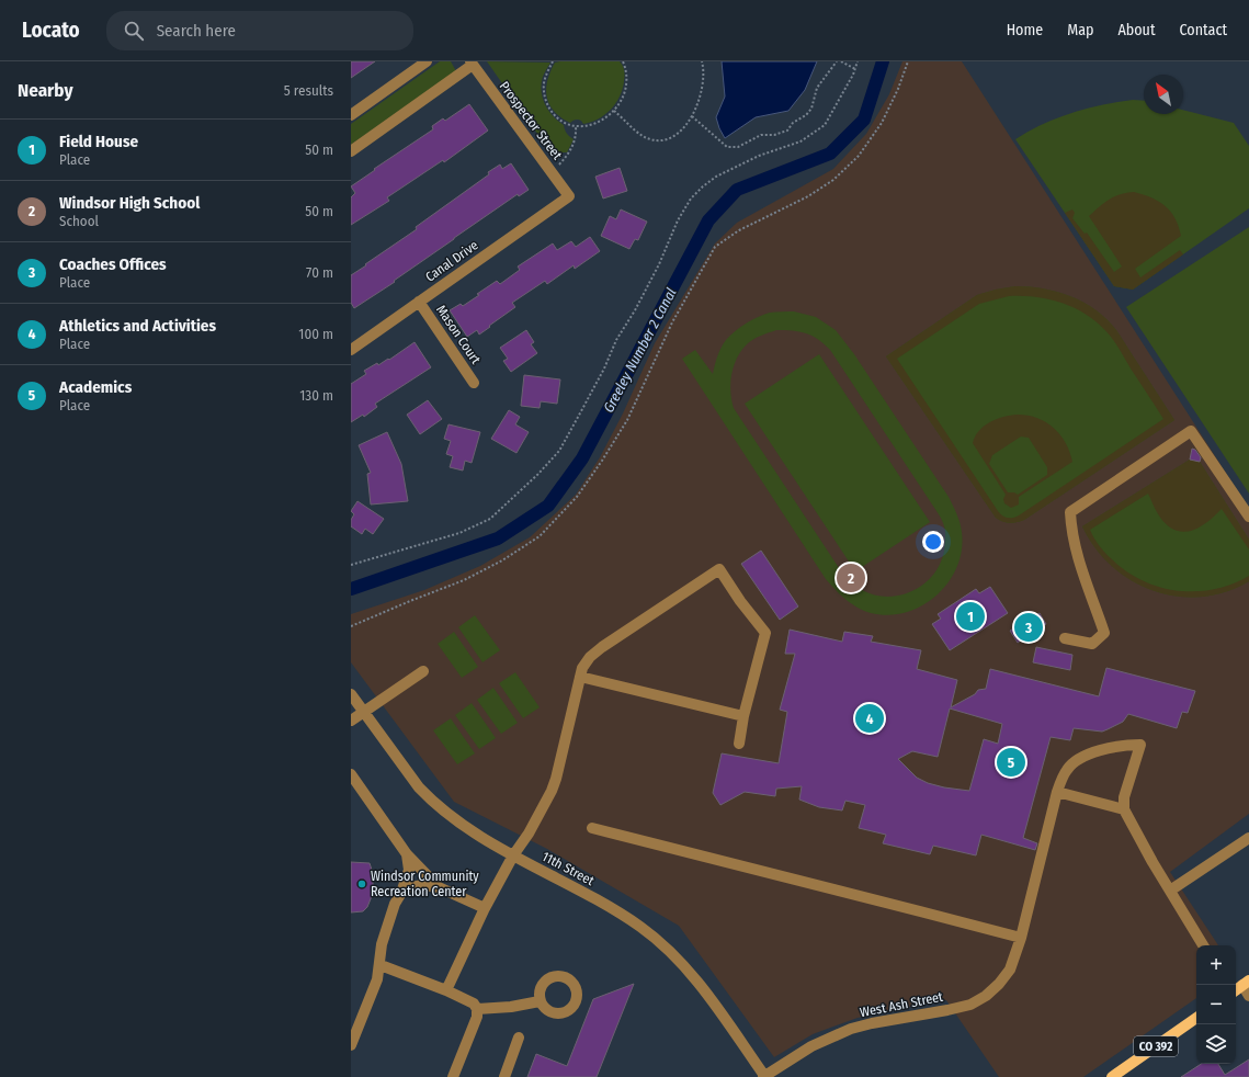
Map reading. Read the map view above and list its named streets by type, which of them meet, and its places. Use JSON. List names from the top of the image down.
{
  "streets": {
    "main road": ["CO 392"],
    "street": [
      "Prospector Street",
      "Canal Drive",
      "Mason Court",
      "11th Street",
      "West Ash Street"
    ]
  },
  "crossings": [
    ["Prospector Street", "Canal Drive"],
    ["Canal Drive", "Mason Court"],
    ["11th Street", "West Ash Street"]
  ],
  "water": ["Greeley Number 2 Canal"],
  "places": ["Windsor Community Recreation Center"],
  "north": "top left",
  "page": {
    "header": "Locato",
    "search": "Search here",
    "nav": [
      "Home",
      "Map",
      "About",
      "Contact"
    ],
    "heading": ["Nearby", "5 results"],
    "list": [
      {
        "mark": "1",
        "name": "Field House",
        "note": "Place",
        "value": "50 m"
      },
      {
        "mark": "2",
        "name": "Windsor High School",
        "note": "School",
        "value": "50 m"
      },
      {
        "mark": "3",
        "name": "Coaches Offices",
        "note": "Place",
        "value": "70 m"
      },
      {
        "mark": "4",
        "name": "Athletics and Activities",
        "note": "Place",
        "value": "100 m"
      },
      {
        "mark": "5",
        "name": "Academics",
        "note": "Place",
        "value": "130 m"
      }
    ],
    "pins": [
      "2",
      "1",
      "3",
      "4",
      "5"
    ],
    "map_buttons": ["+", "−"]
  }
}
